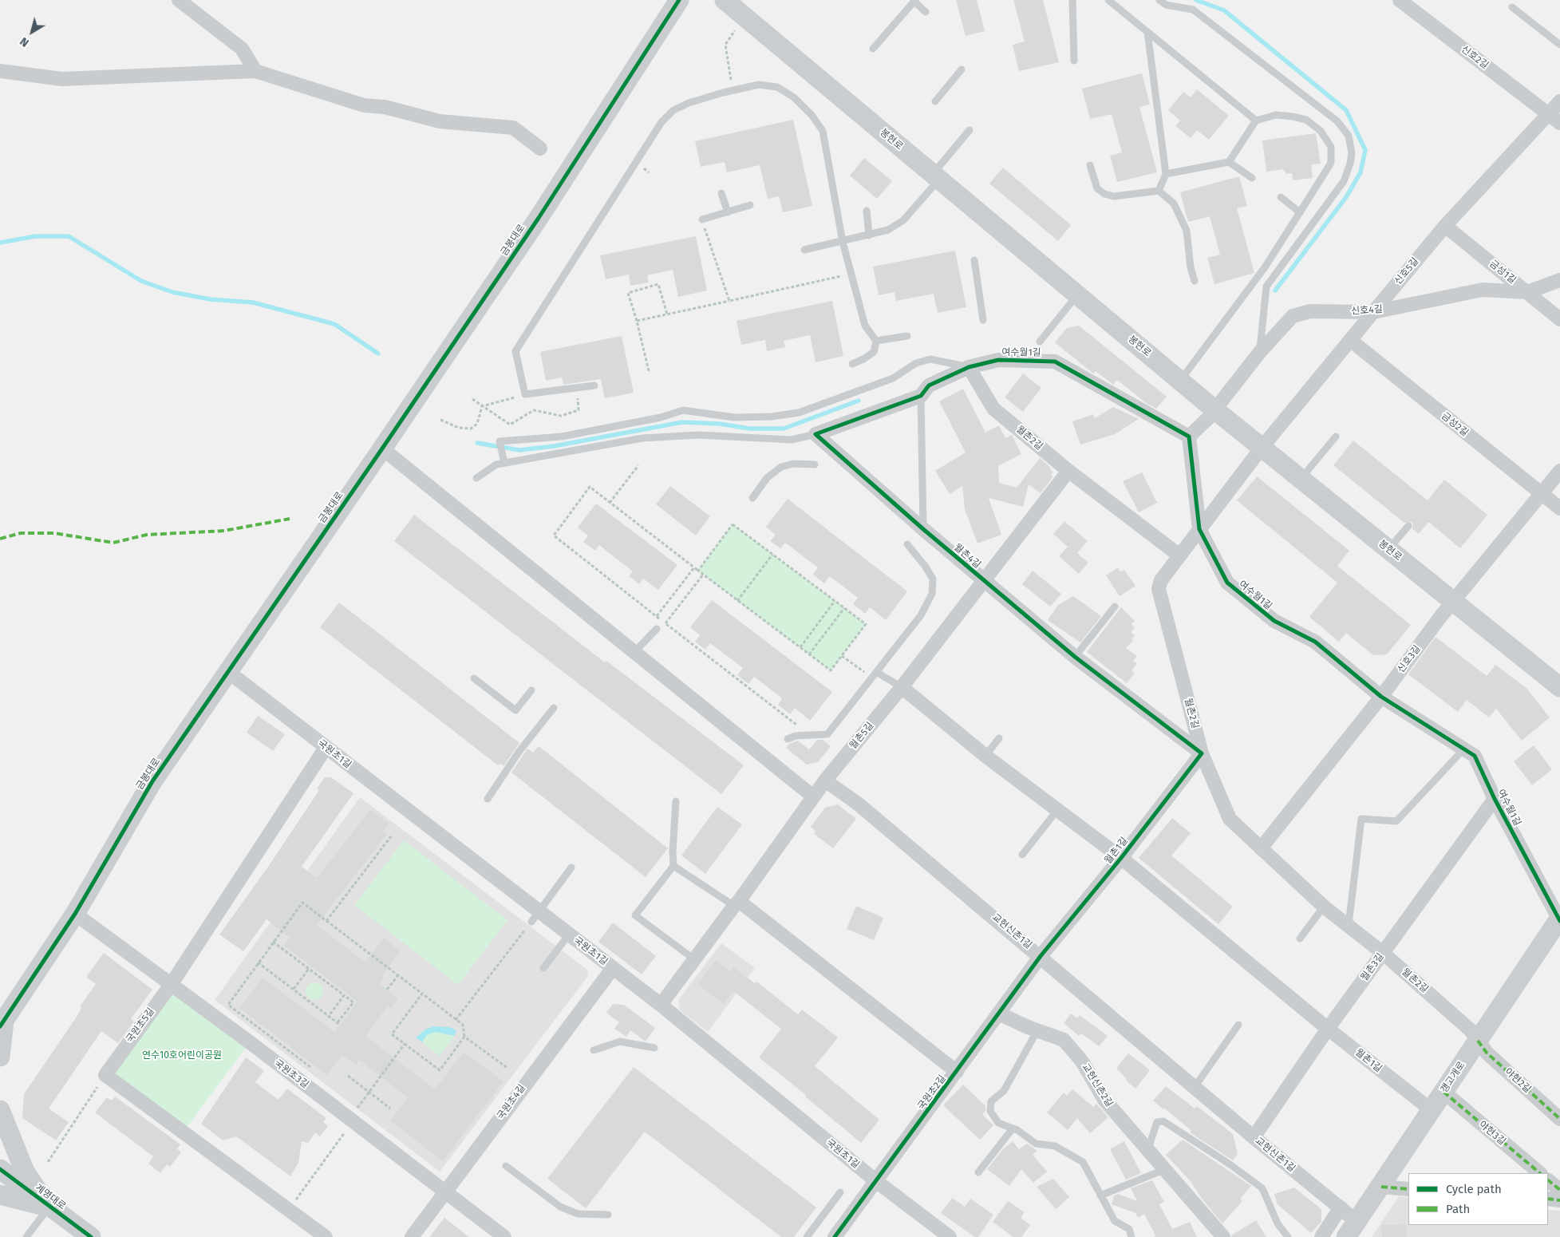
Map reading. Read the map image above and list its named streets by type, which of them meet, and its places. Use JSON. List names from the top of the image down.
{
  "streets": {
    "street": [
      "신호2길",
      "봉현로",
      "금봉대로",
      "신호5길",
      "금성1길",
      "신호4길",
      "여수월1길",
      "금성2길",
      "월촌2길",
      "월촌4길",
      "신호3길",
      "월촌5길",
      "국원초1길",
      "월촌1길",
      "교현신촌1길",
      "월촌3길",
      "국원초5길",
      "국원초3길",
      "갱고개로",
      "야현2길",
      "교현신촌2길",
      "국원초2길",
      "국원초4길",
      "야현3길",
      "계명대로"
    ]
  },
  "crossings": [
    ["신호2길", "신호5길"],
    ["봉현로", "신호5길"],
    ["봉현로", "신호4길"],
    ["봉현로", "신호3길"],
    ["금봉대로", "국원초1길"],
    ["금봉대로", "국원초3길"],
    ["신호5길", "금성1길"],
    ["신호5길", "신호4길"],
    ["신호5길", "여수월1길"],
    ["신호5길", "금성2길"],
    ["신호5길", "월촌2길"],
    ["금성1길", "신호4길"],
    ["신호4길", "여수월1길"],
    ["여수월1길", "월촌2길"],
    ["여수월1길", "신호3길"],
    ["여수월1길", "월촌3길"],
    ["여수월1길", "갱고개로"],
    ["금성2길", "신호3길"],
    ["월촌2길", "월촌4길"],
    ["월촌2길", "신호3길"],
    ["월촌2길", "월촌5길"],
    ["월촌2길", "월촌1길"],
    ["월촌2길", "월촌3길"],
    ["월촌2길", "갱고개로"],
    ["월촌2길", "야현2길"],
    ["월촌4길", "월촌5길"],
    ["월촌4길", "월촌1길"],
    ["월촌5길", "국원초1길"],
    ["월촌5길", "월촌1길"],
    ["월촌5길", "교현신촌1길"],
    ["국원초1길", "국원초5길"],
    ["국원초1길", "국원초2길"],
    ["국원초1길", "국원초4길"],
    ["월촌1길", "교현신촌1길"],
    ["월촌1길", "월촌3길"],
    ["월촌1길", "갱고개로"],
    ["월촌1길", "국원초2길"],
    ["교현신촌1길", "월촌3길"],
    ["교현신촌1길", "갱고개로"],
    ["교현신촌1길", "국원초2길"],
    ["국원초5길", "국원초3길"],
    ["국원초3길", "국원초4길"],
    ["갱고개로", "야현2길"],
    ["갱고개로", "야현3길"],
    ["교현신촌2길", "국원초2길"]
  ],
  "parks": ["연수10호어린이공원"],
  "legend": ["Cycle path", "Path"],
  "north": "bottom left"
}
